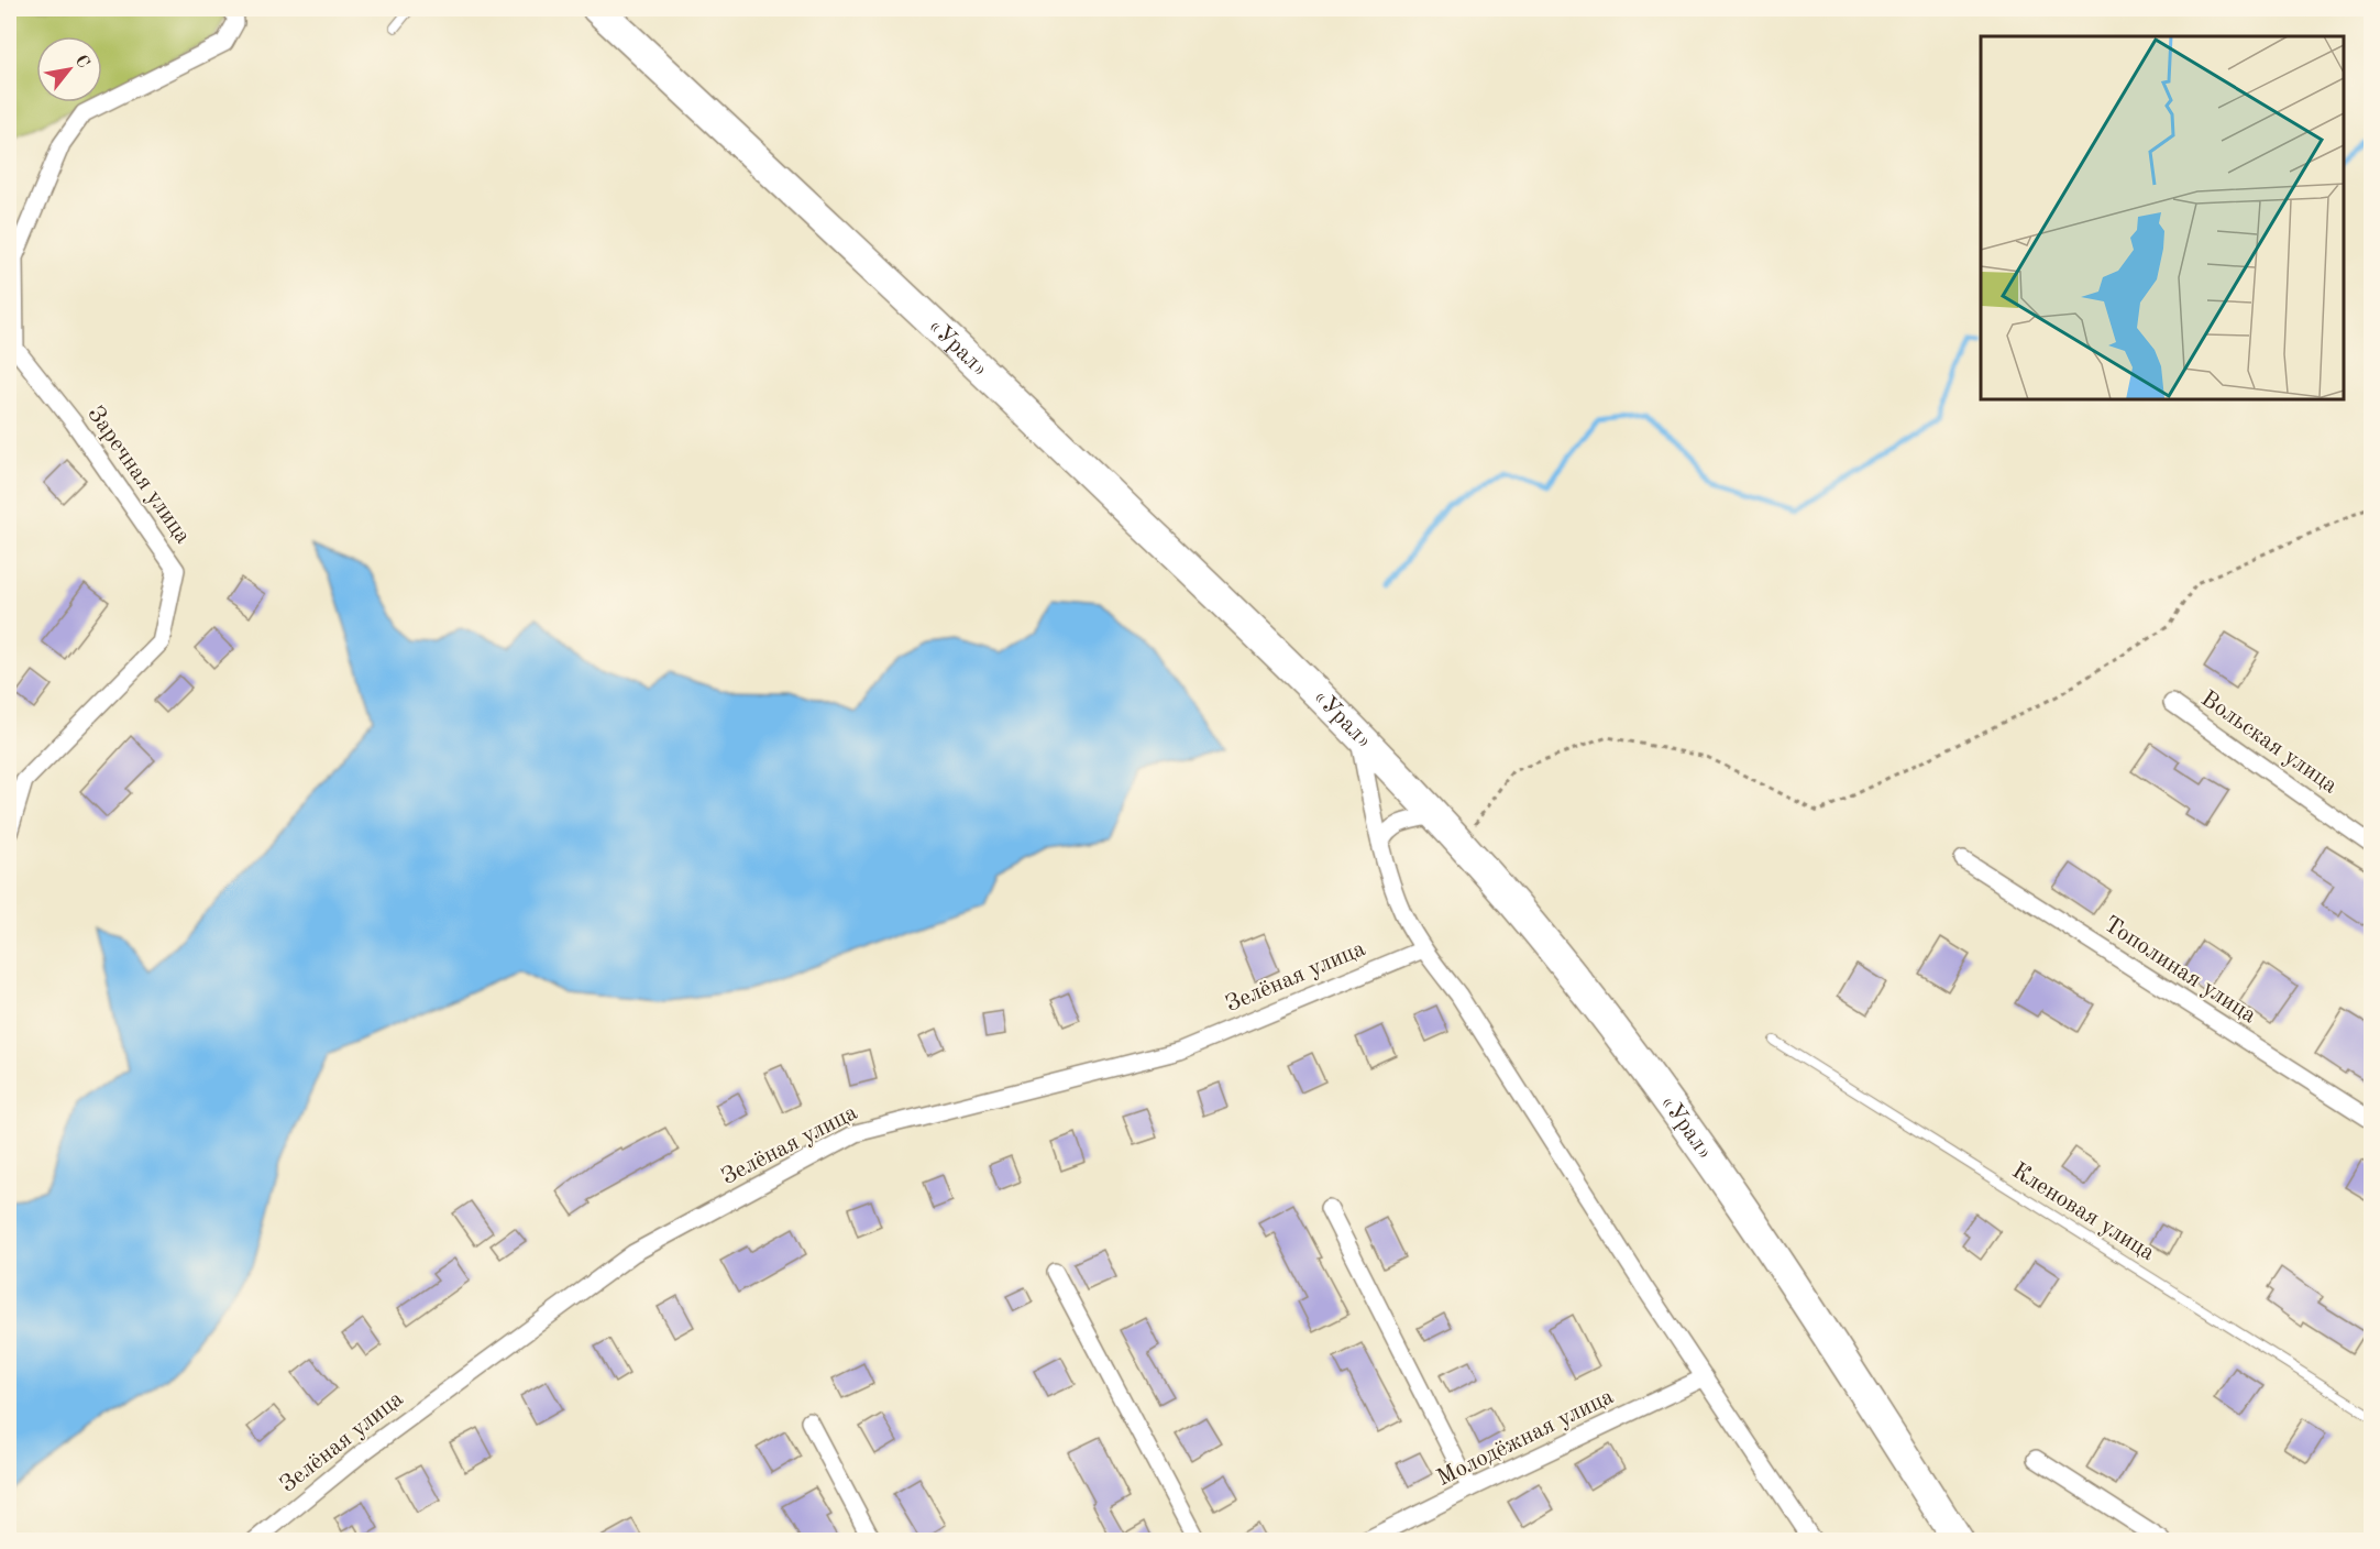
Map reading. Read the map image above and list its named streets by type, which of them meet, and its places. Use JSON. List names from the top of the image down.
{
  "streets": {
    "highway": ["«Урал»"],
    "street": [
      "Заречная улица",
      "Вольская улица",
      "Тополиная улица",
      "Зелёная улица",
      "Молодёжная улица"
    ],
    "lane": ["Кленовая улица"]
  },
  "north": "top right"
}
